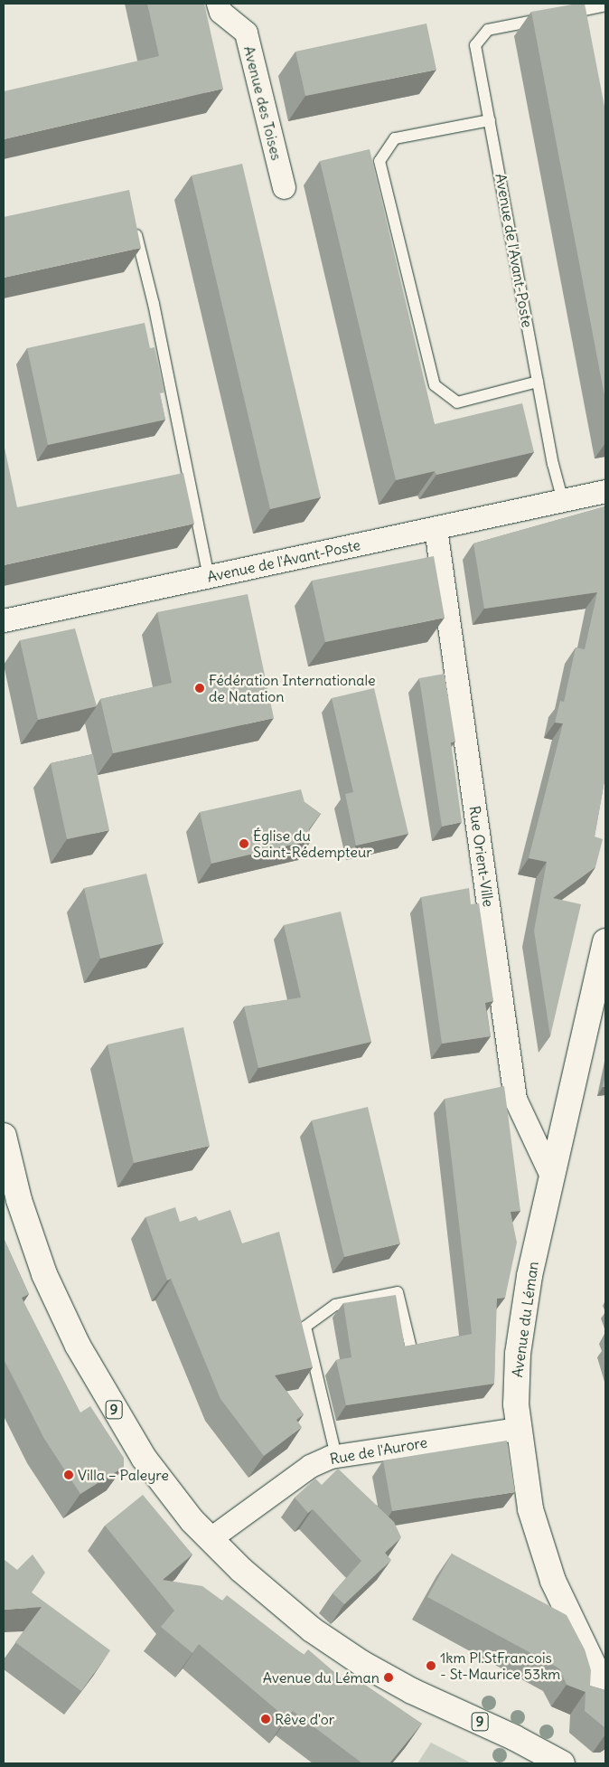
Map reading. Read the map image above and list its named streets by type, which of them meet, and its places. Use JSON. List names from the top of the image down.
{
  "streets": {
    "main road": ["Avenue du Léman", "9"],
    "street": [
      "Avenue des Toises",
      "Avenue de l'Avant-Poste",
      "Rue Orient-Ville",
      "Rue de l'Aurore"
    ]
  },
  "crossings": [
    ["Avenue de l'Avant-Poste", "Rue Orient-Ville"],
    ["Rue Orient-Ville", "Avenue du Léman"],
    ["Avenue du Léman", "Rue de l'Aurore"],
    ["9", "Rue de l'Aurore"]
  ],
  "places": [
    "Fédération Internationale de Natation",
    "Église du Saint-Rédempteur",
    "Villa – Paleyre",
    "1km Pl.StFrancois - St-Maurice 53km",
    "Avenue du Léman",
    "Rêve d'or"
  ]
}
